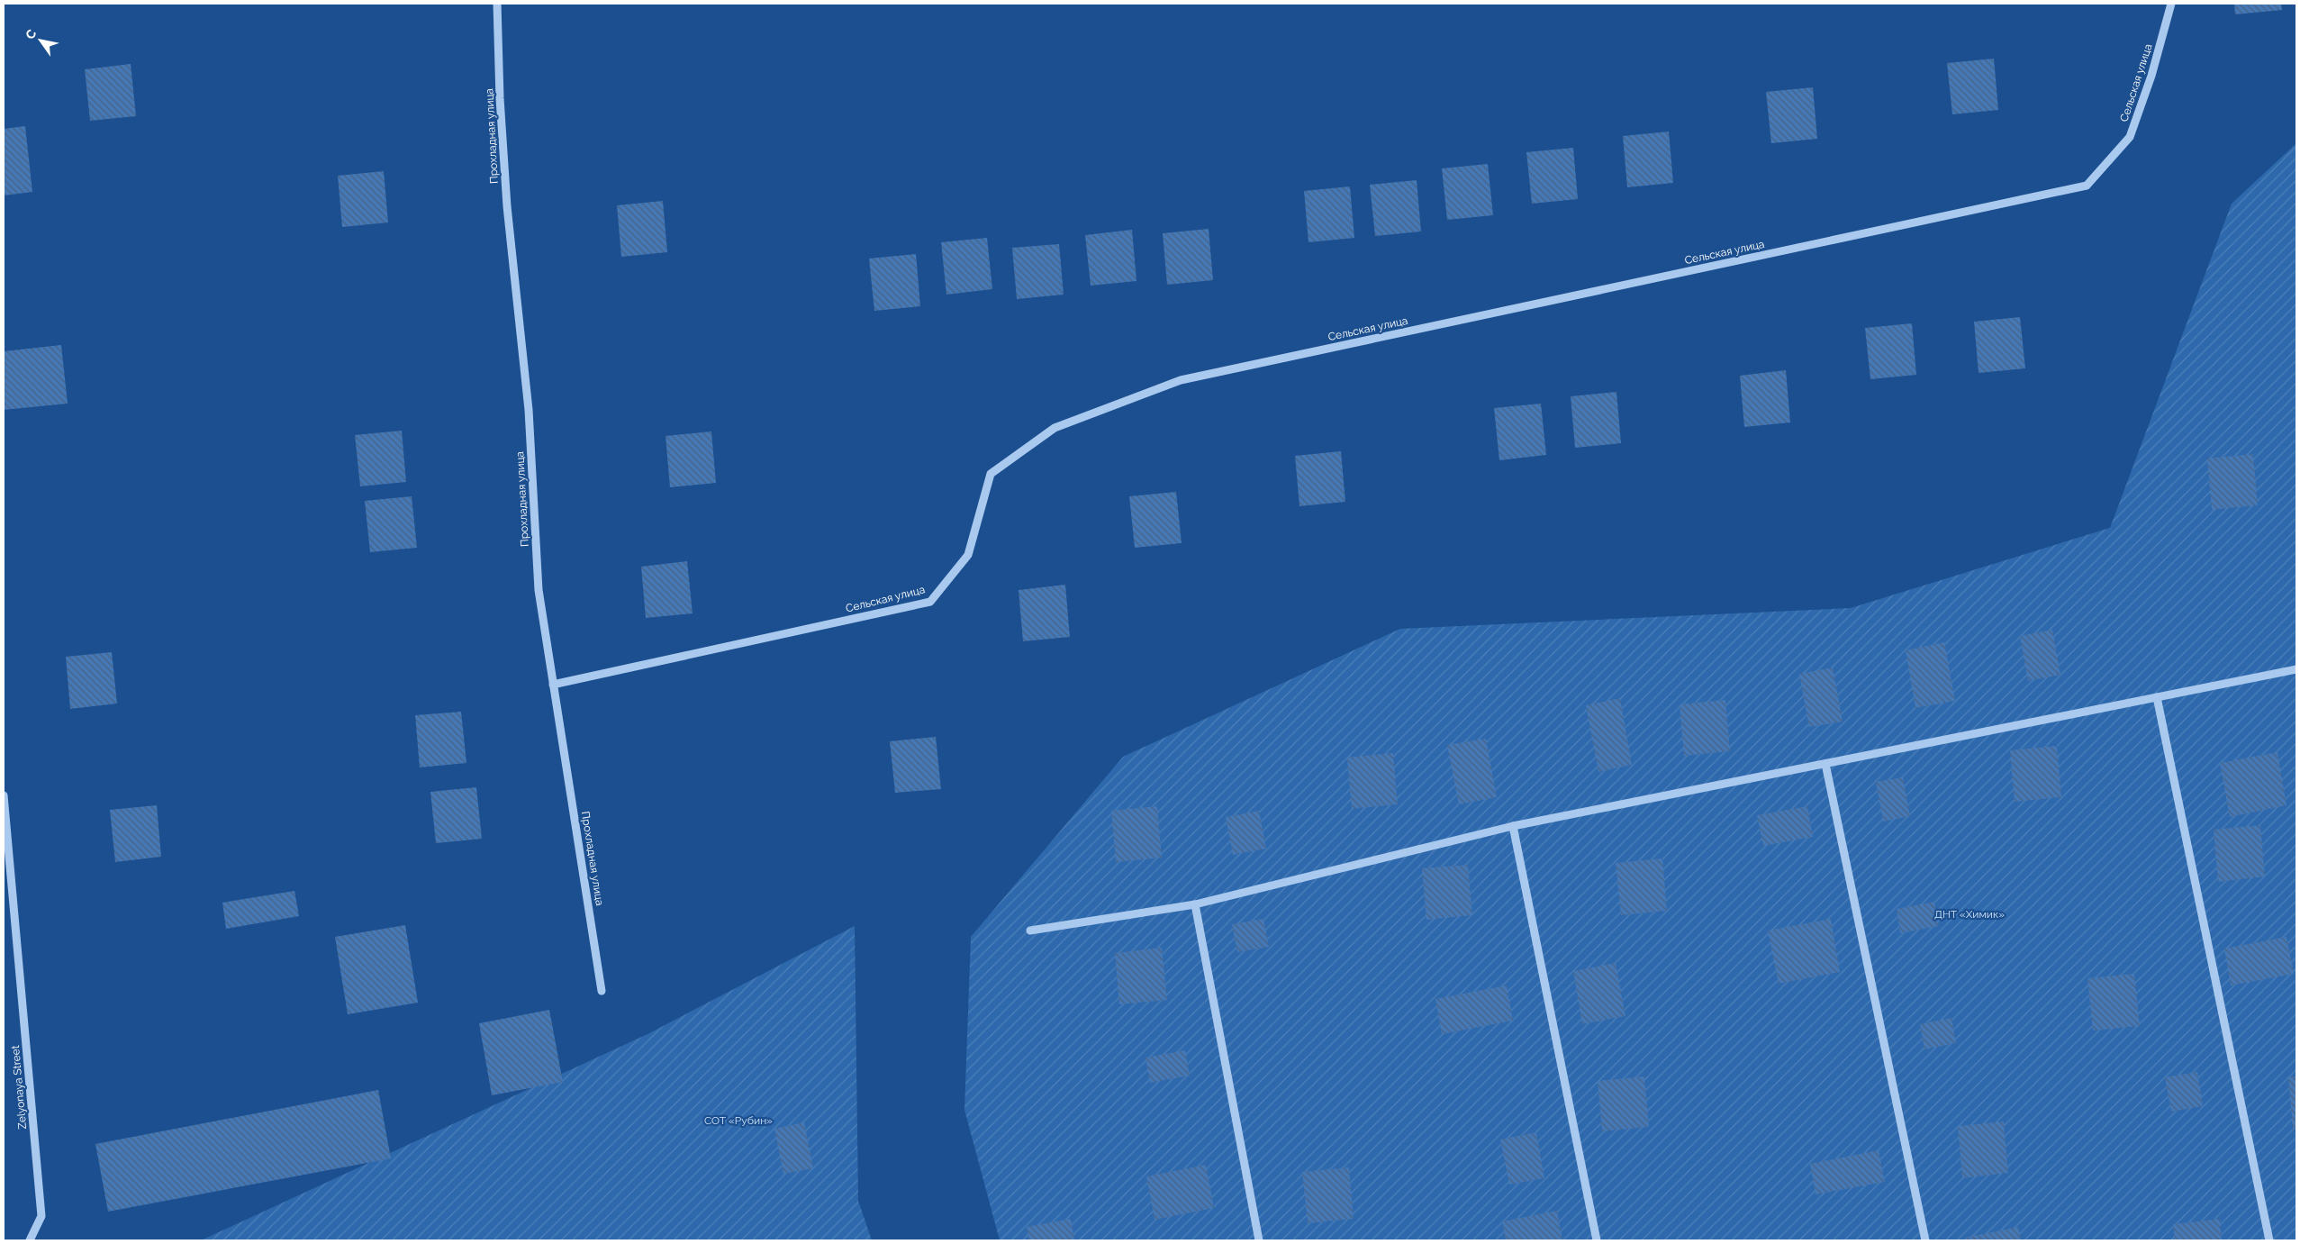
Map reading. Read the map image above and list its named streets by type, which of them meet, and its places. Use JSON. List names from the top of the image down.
{
  "streets": {
    "street": ["Сельская улица", "Прохладная улица", "Zelyonaya Street"]
  },
  "crossings": [
    ["Сельская улица", "Прохладная улица"]
  ],
  "parks": ["ДНТ «Химик»", "СОТ «Рубин»"],
  "north": "top left"
}
